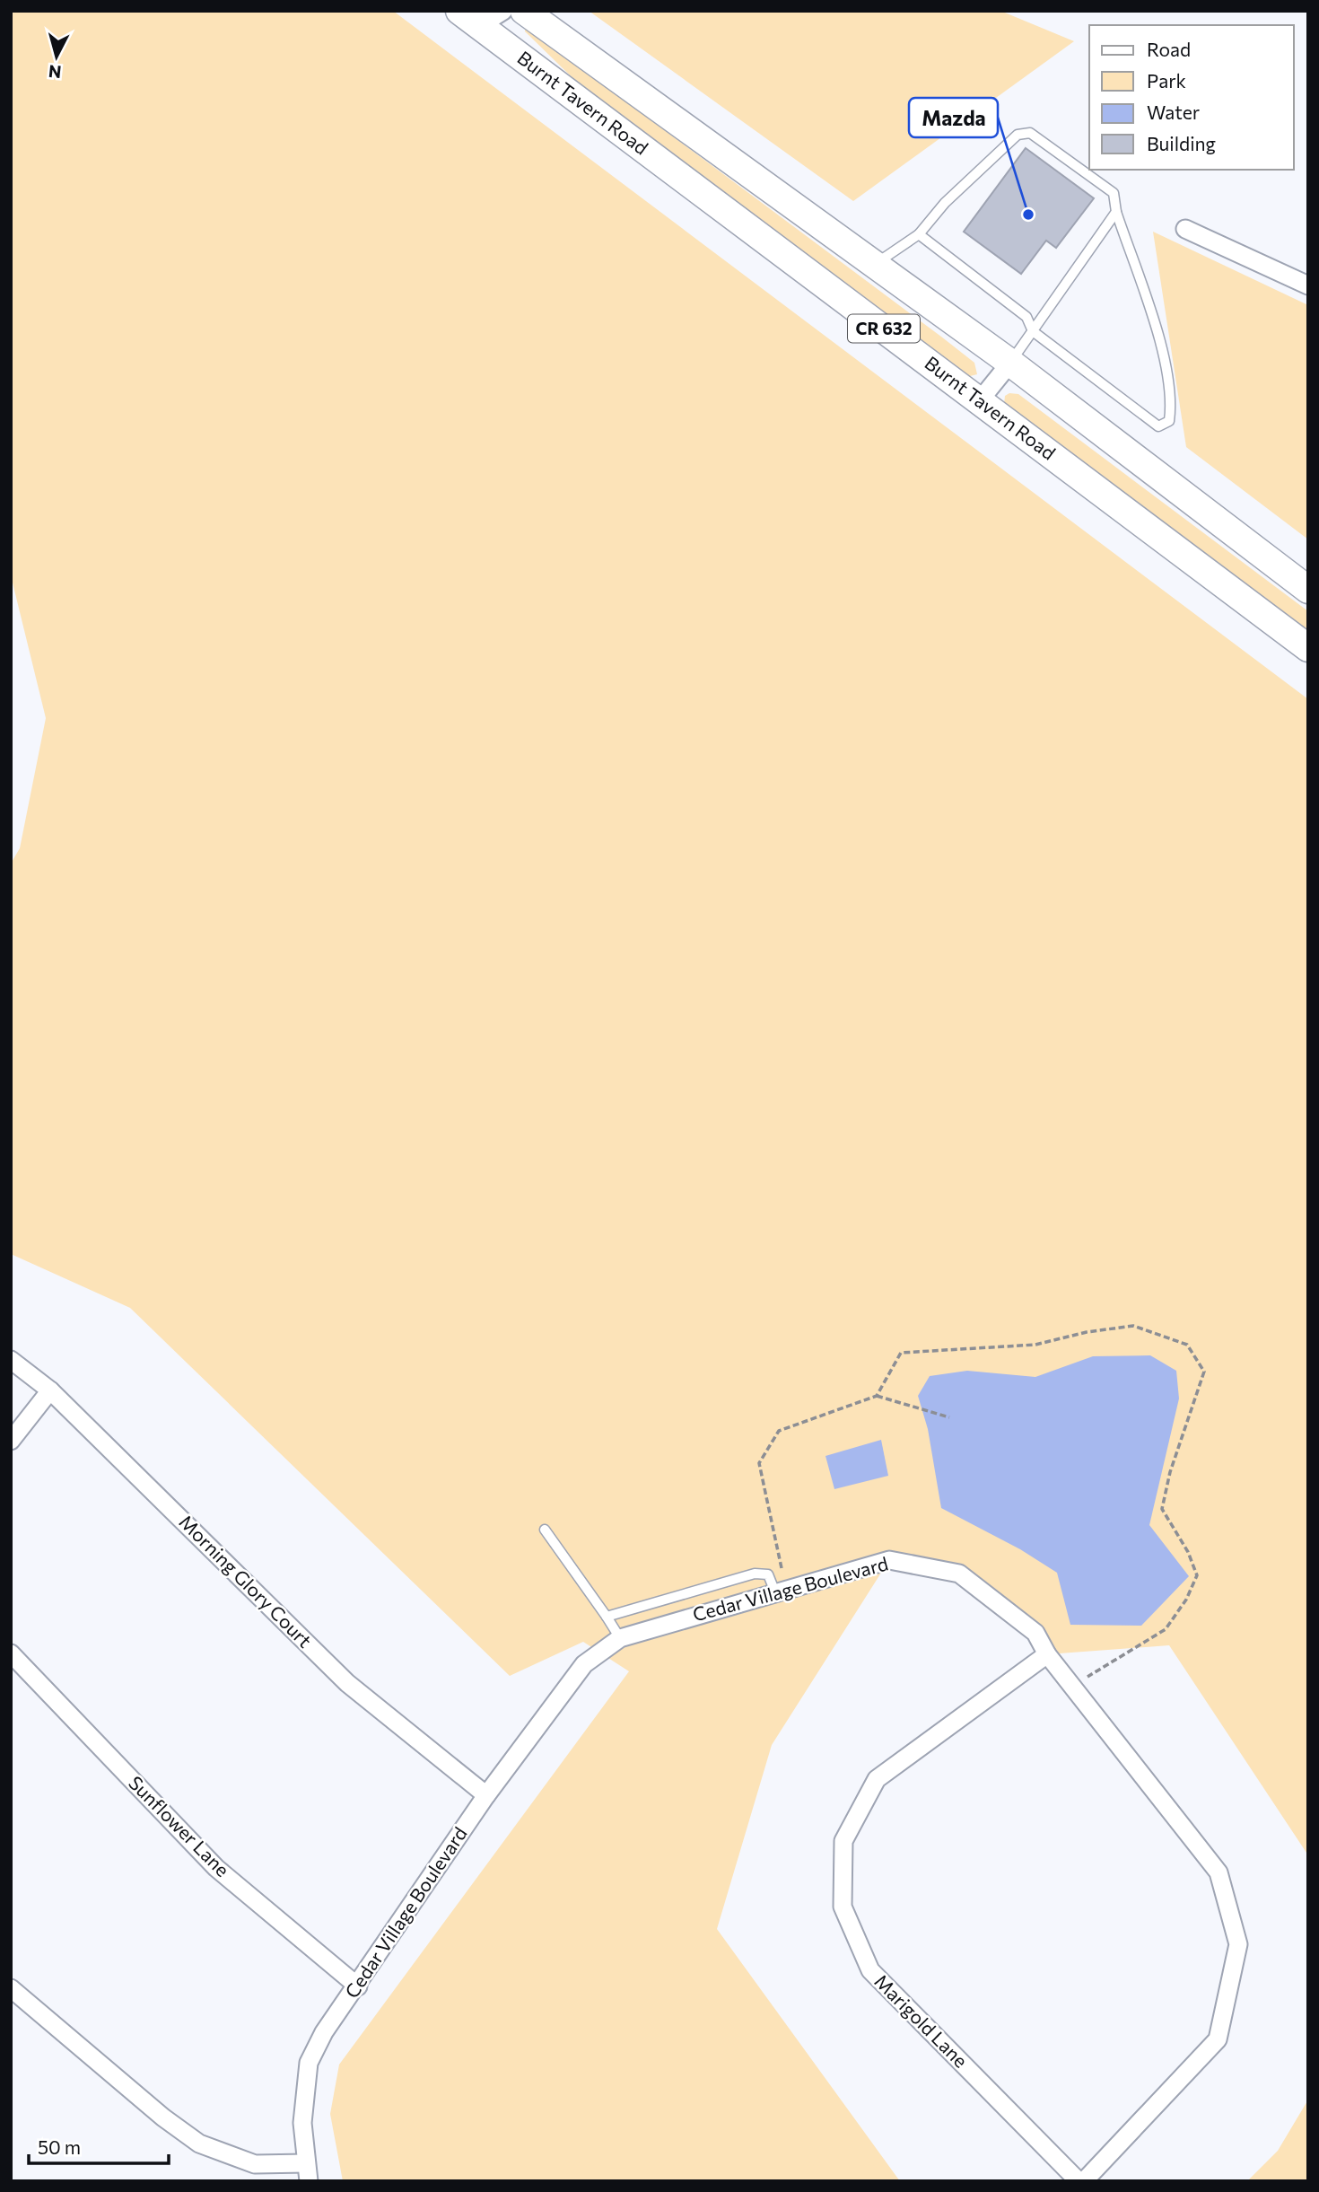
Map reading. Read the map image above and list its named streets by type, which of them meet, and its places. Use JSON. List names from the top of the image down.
{
  "streets": {
    "main road": ["Burnt Tavern Road", "CR 632"],
    "street": [
      "Morning Glory Court",
      "Cedar Village Boulevard",
      "Sunflower Lane",
      "Marigold Lane"
    ]
  },
  "crossings": [
    ["Morning Glory Court", "Cedar Village Boulevard"],
    ["Cedar Village Boulevard", "Sunflower Lane"],
    ["Cedar Village Boulevard", "Marigold Lane"]
  ],
  "places": ["Mazda"],
  "legend": [
    "Road",
    "Park",
    "Water",
    "Building"
  ],
  "scale_bar": "50 m",
  "north": "bottom"
}
